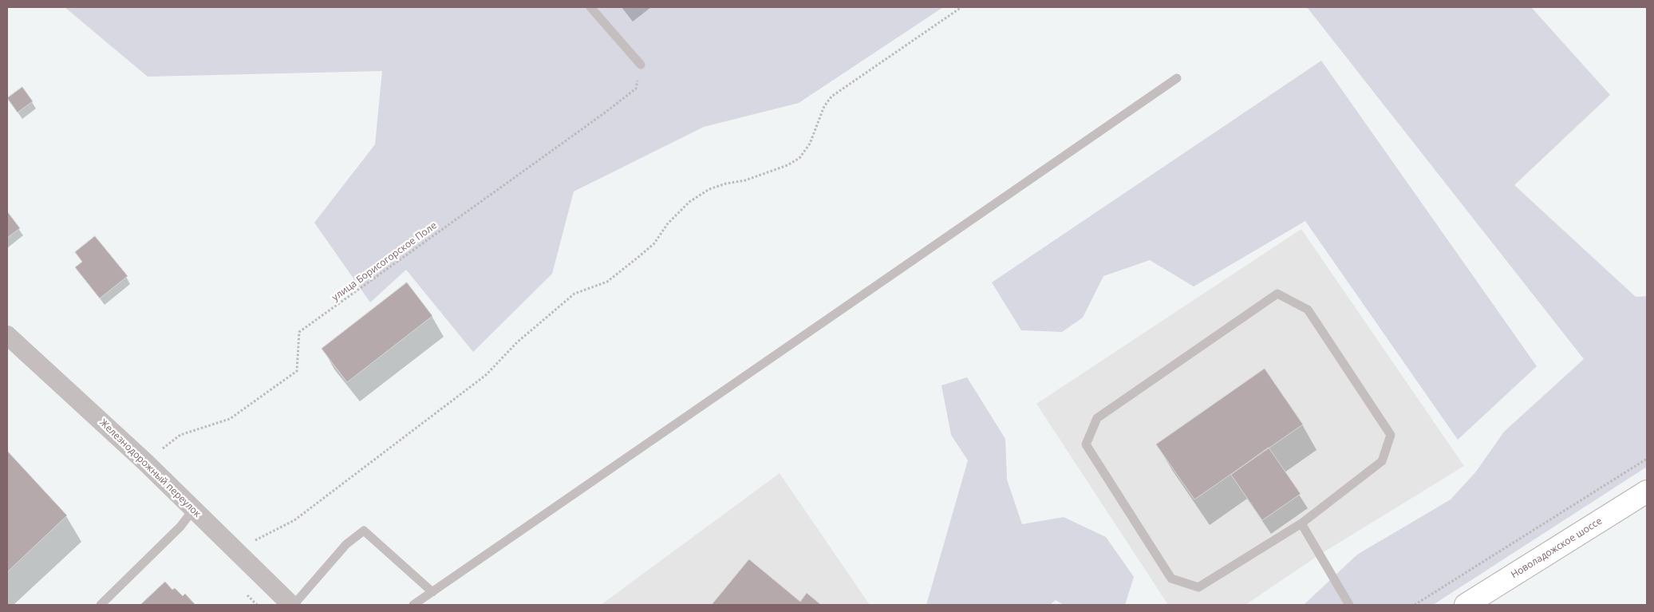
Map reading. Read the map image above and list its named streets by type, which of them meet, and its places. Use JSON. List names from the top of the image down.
{
  "streets": {
    "main road": ["Новоладожское шоссе"],
    "street": ["Железнодорожный переулок"],
    "path": ["улица Борисогорское Поле"]
  },
  "crossings": [
    ["улица Борисогорское Поле", "Железнодорожный переулок"]
  ]
}
